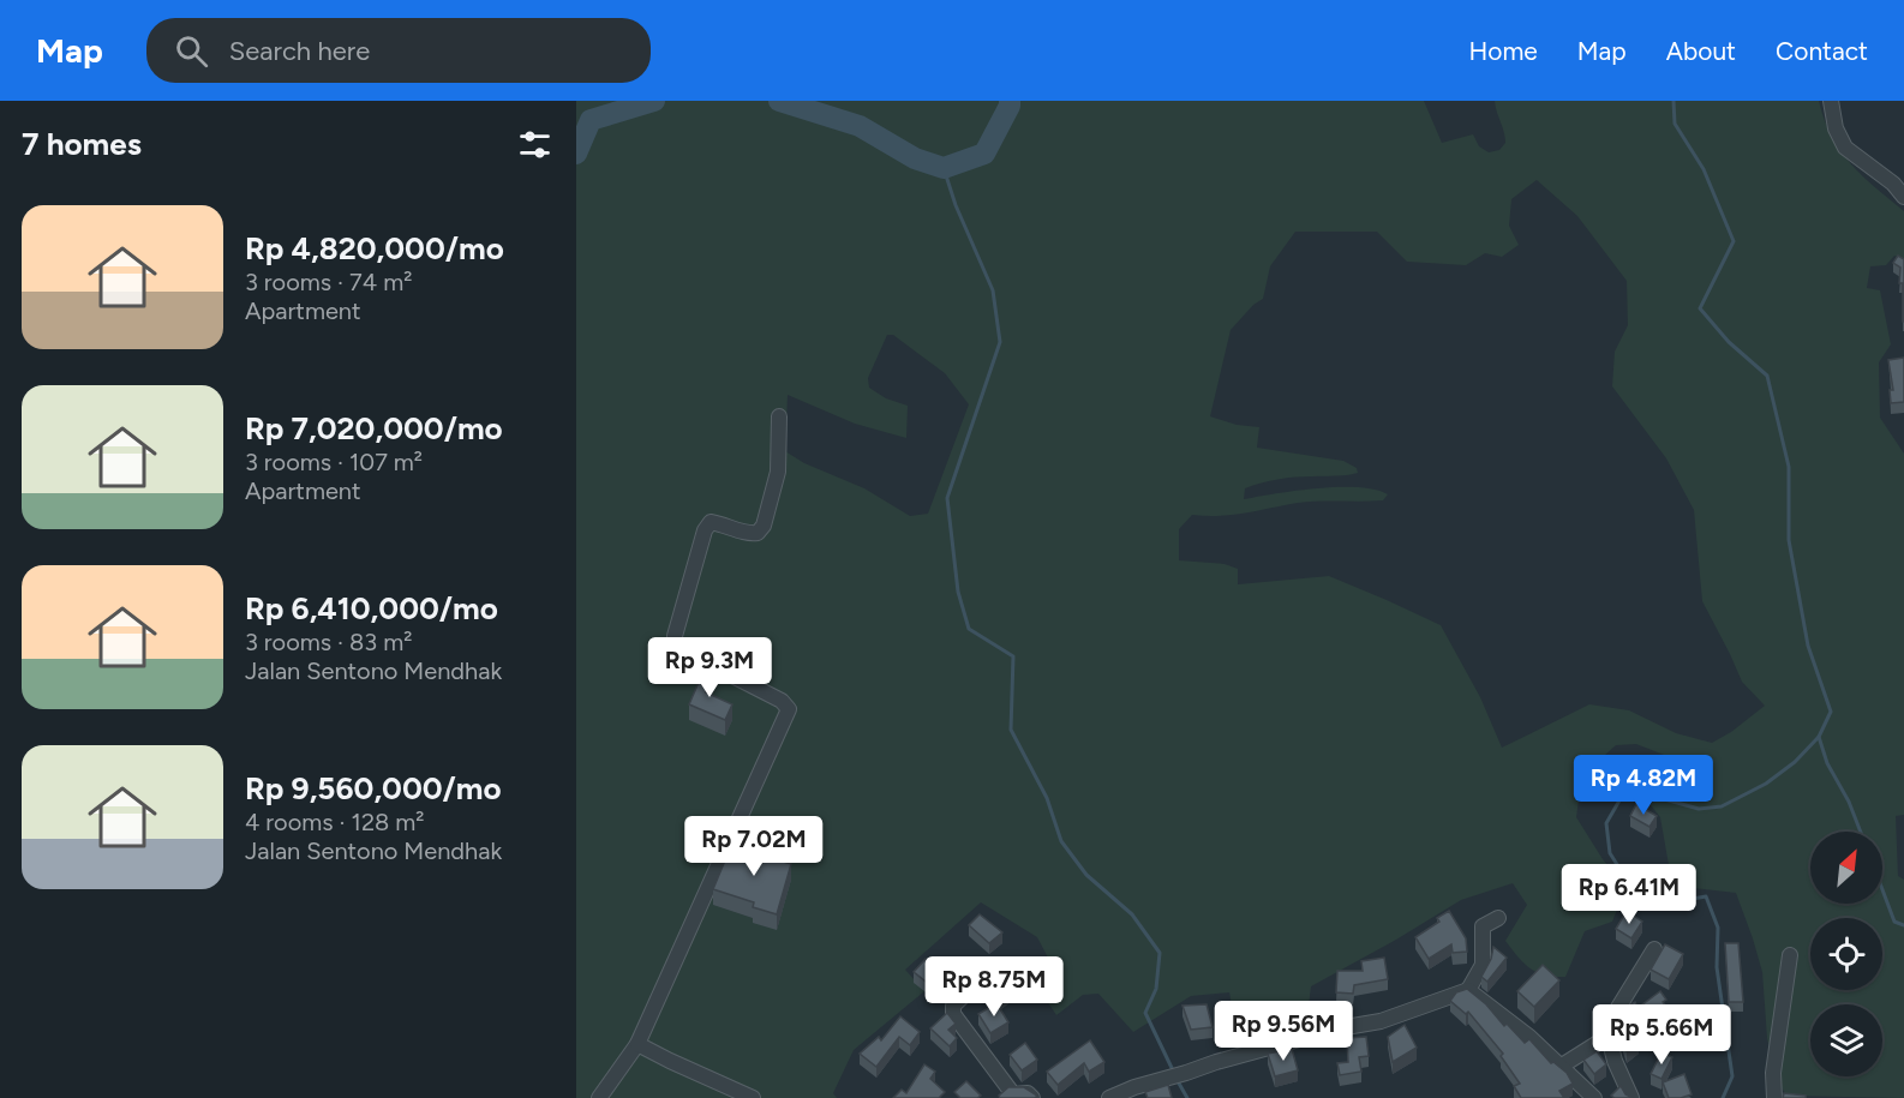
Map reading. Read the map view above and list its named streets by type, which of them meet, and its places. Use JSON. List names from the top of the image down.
{
  "north": "top right",
  "page": {
    "header": "Map",
    "search": "Search here",
    "nav": [
      "Home",
      "Map",
      "About",
      "Contact"
    ],
    "heading": "7 homes",
    "list": [
      {
        "name": "Rp 4,820,000/mo",
        "note": "3 rooms · 74 m² · Apartment"
      },
      {
        "name": "Rp 7,020,000/mo",
        "note": "3 rooms · 107 m² · Apartment"
      },
      {
        "name": "Rp 6,410,000/mo",
        "note": "3 rooms · 83 m² · Jalan Sentono Mendhak"
      },
      {
        "name": "Rp 9,560,000/mo",
        "note": "4 rooms · 128 m² · Jalan Sentono Mendhak"
      }
    ],
    "price": [
      "Rp 9.3M",
      "Rp 4.82M",
      "Rp 7.02M",
      "Rp 6.41M",
      "Rp 8.75M",
      "Rp 9.56M",
      "Rp 5.66M"
    ]
  }
}
